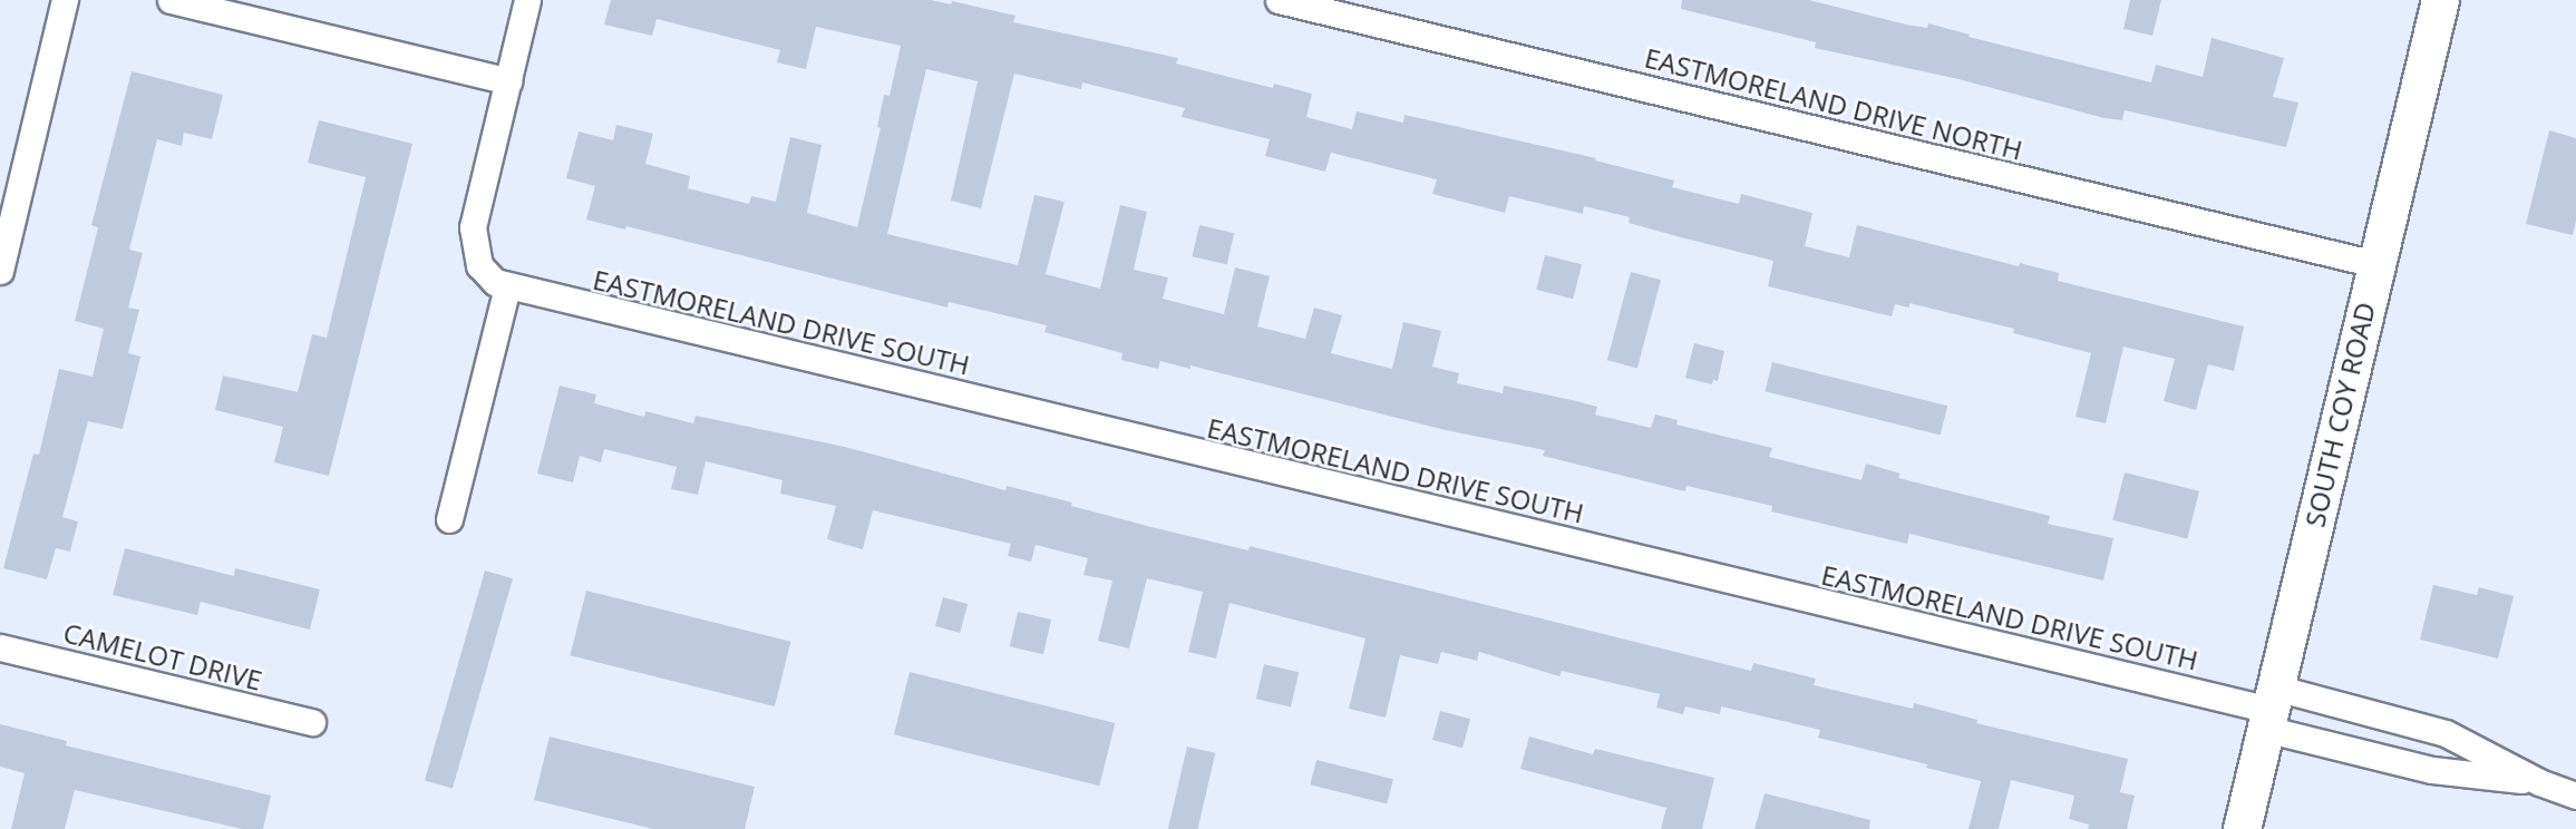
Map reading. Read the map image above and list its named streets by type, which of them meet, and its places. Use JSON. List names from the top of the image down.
{
  "streets": {
    "street": [
      "EASTMORELAND DRIVE NORTH",
      "EASTMORELAND DRIVE SOUTH",
      "SOUTH COY ROAD",
      "CAMELOT DRIVE"
    ]
  },
  "crossings": [
    ["EASTMORELAND DRIVE NORTH", "SOUTH COY ROAD"],
    ["EASTMORELAND DRIVE SOUTH", "SOUTH COY ROAD"]
  ]
}
